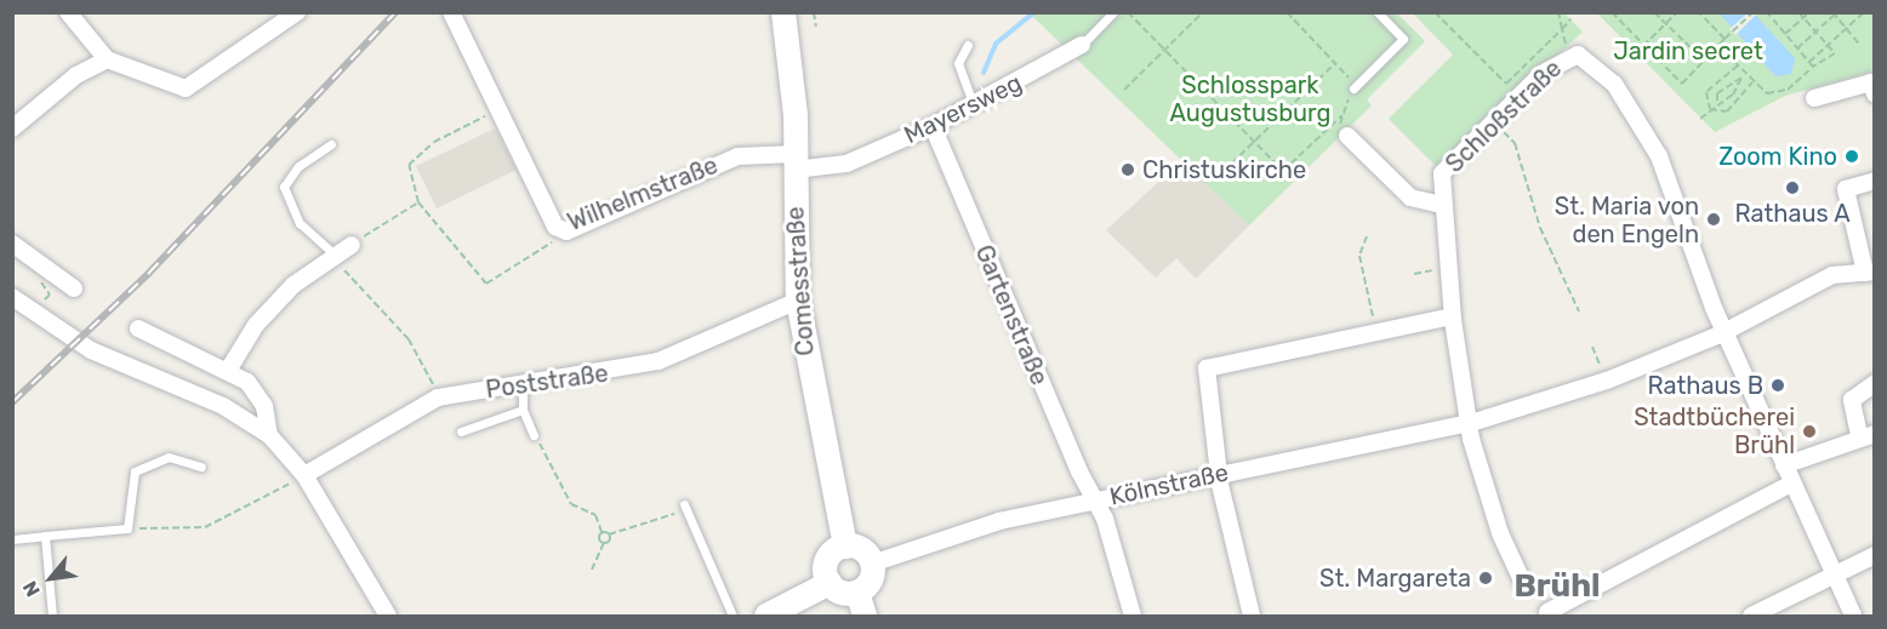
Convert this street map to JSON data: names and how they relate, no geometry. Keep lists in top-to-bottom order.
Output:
{
  "streets": {
    "main road": ["Comesstraße"],
    "street": [
      "Mayersweg",
      "Schloßstraße",
      "Wilhelmstraße",
      "Gartenstraße",
      "Poststraße",
      "Kölnstraße"
    ]
  },
  "crossings": [
    ["Mayersweg", "Wilhelmstraße"],
    ["Mayersweg", "Comesstraße"],
    ["Mayersweg", "Gartenstraße"],
    ["Schloßstraße", "Kölnstraße"],
    ["Wilhelmstraße", "Comesstraße"],
    ["Comesstraße", "Poststraße"],
    ["Comesstraße", "Kölnstraße"],
    ["Gartenstraße", "Kölnstraße"]
  ],
  "districts": ["Brühl"],
  "parks": ["Jardin secret", "Schlosspark Augustusburg"],
  "places": [
    "Zoom Kino",
    "Christuskirche",
    "Rathaus A",
    "St. Maria von den Engeln",
    "Rathaus B",
    "Stadtbücherei Brühl",
    "St. Margareta"
  ],
  "north": "bottom left"
}
